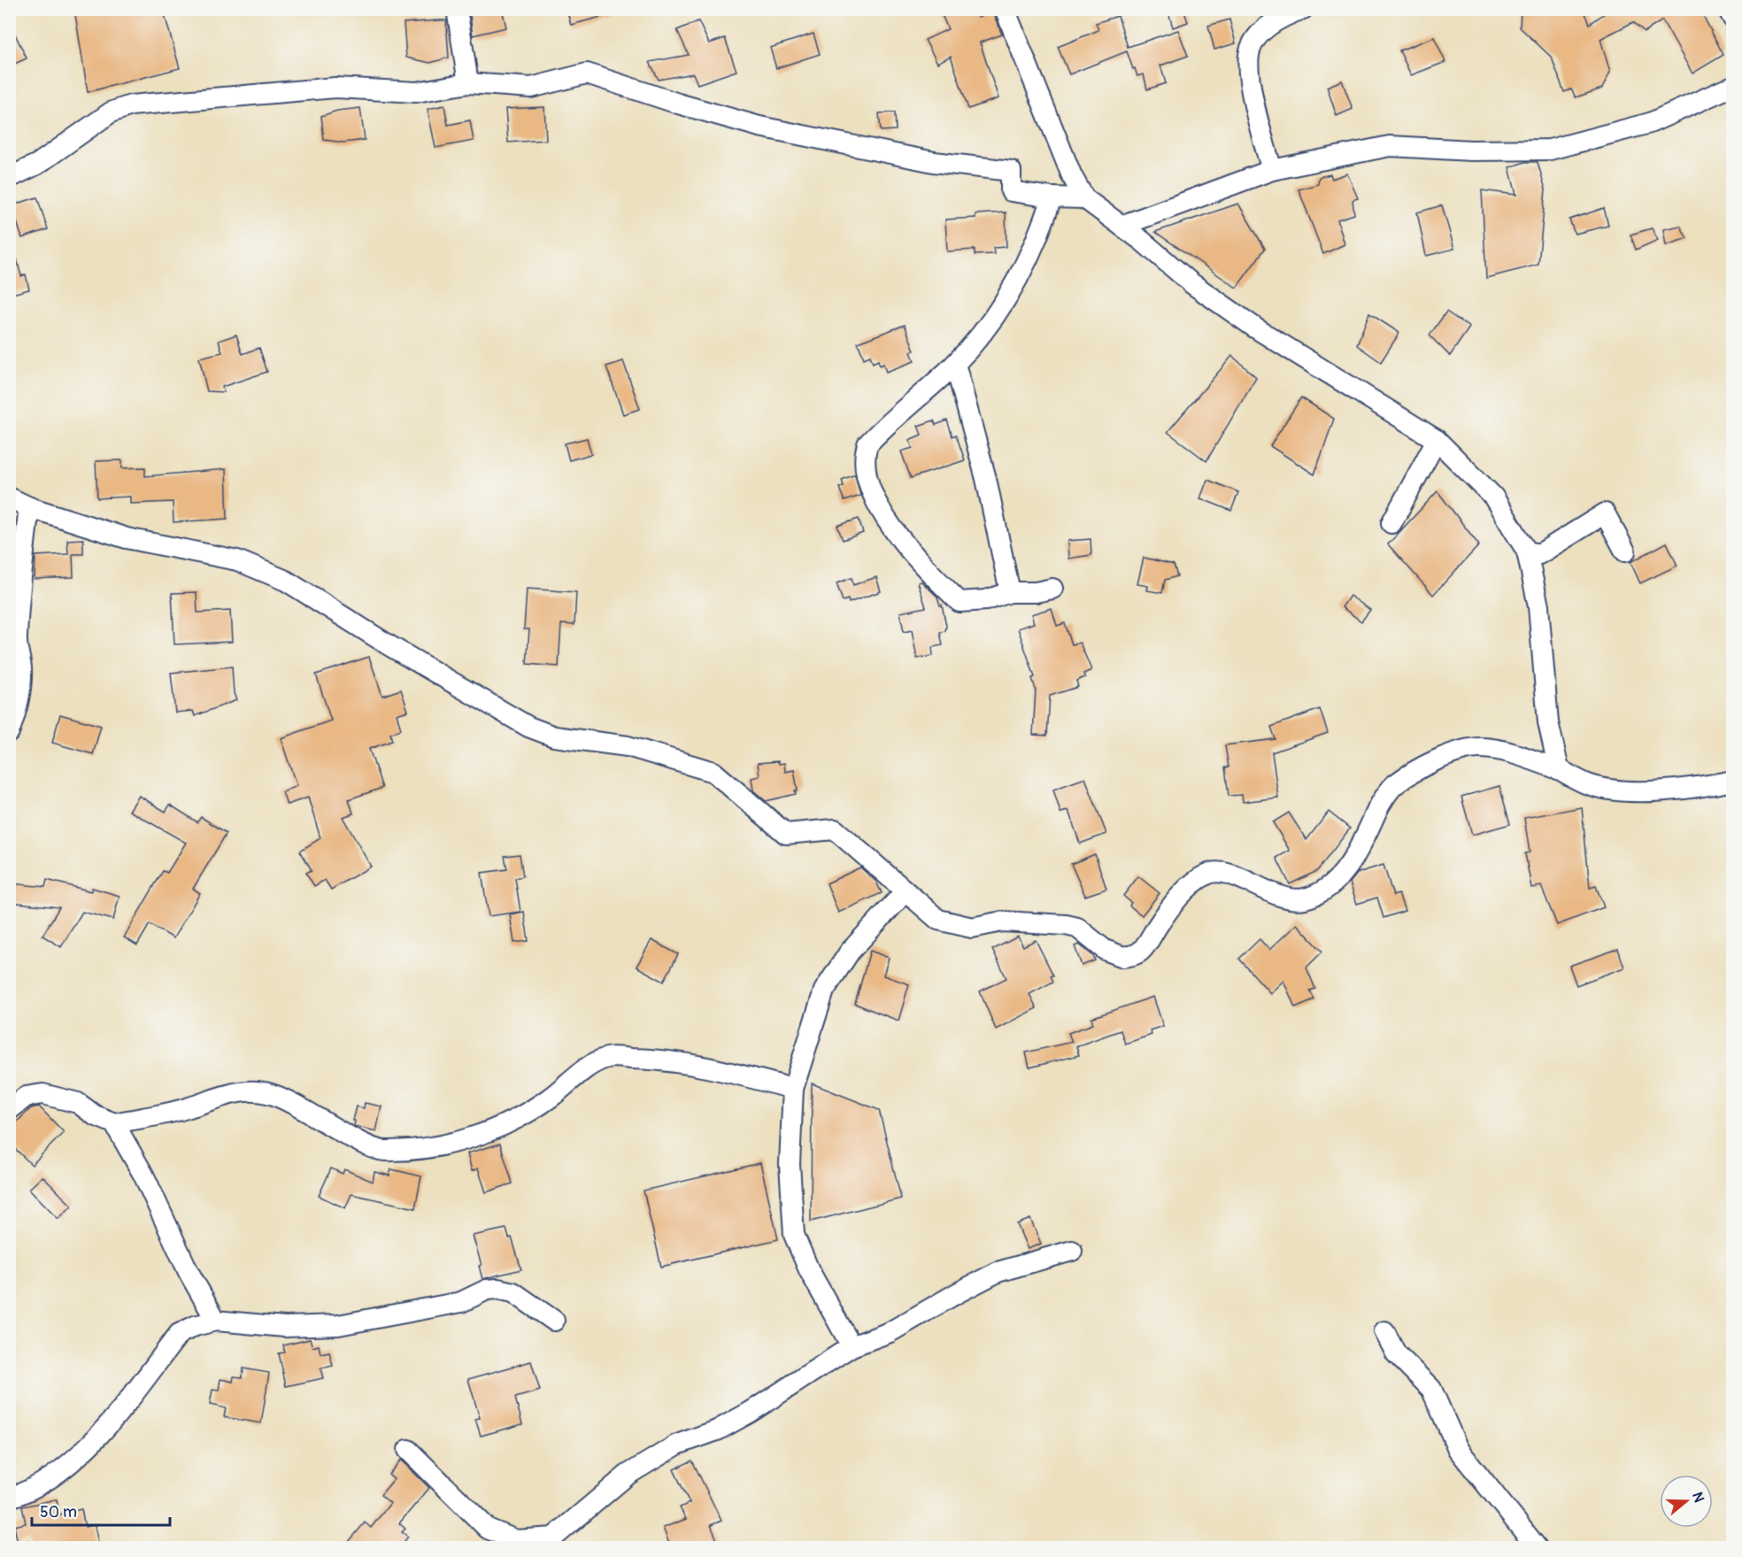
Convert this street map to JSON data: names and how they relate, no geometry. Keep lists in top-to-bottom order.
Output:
{
  "scale_bar": "50 m",
  "north": "right"
}
